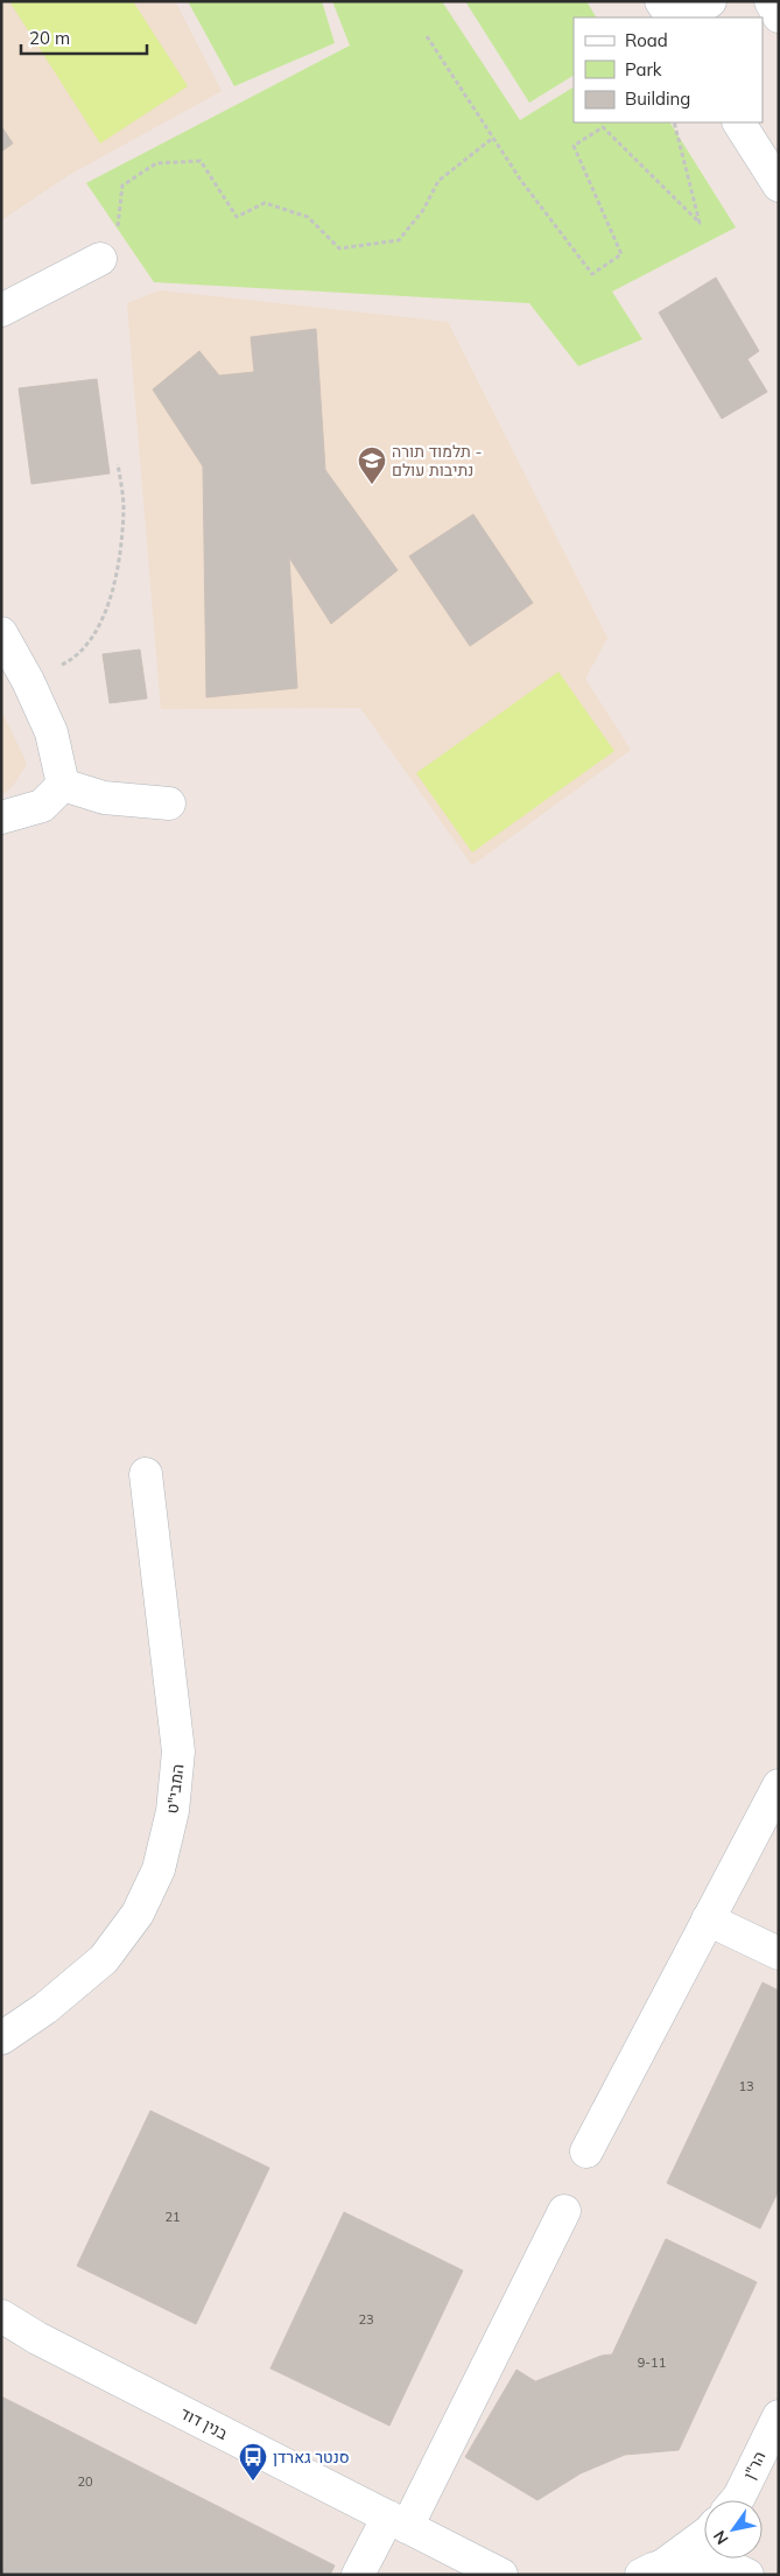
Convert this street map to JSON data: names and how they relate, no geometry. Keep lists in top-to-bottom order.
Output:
{
  "streets": {
    "street": ["המבי\"ט", "בנין דוד", "הר\"ן"]
  },
  "places": {
    "school or university": ["תלמוד תורה - נתיבות עולם"],
    "bus stop": ["סנטר גארדן"]
  },
  "house_numbers": [
    "13",
    "21",
    "23",
    "9-11",
    "20"
  ],
  "legend": ["Road", "Park", "Building"],
  "scale_bar": "20 m",
  "north": "bottom left"
}
